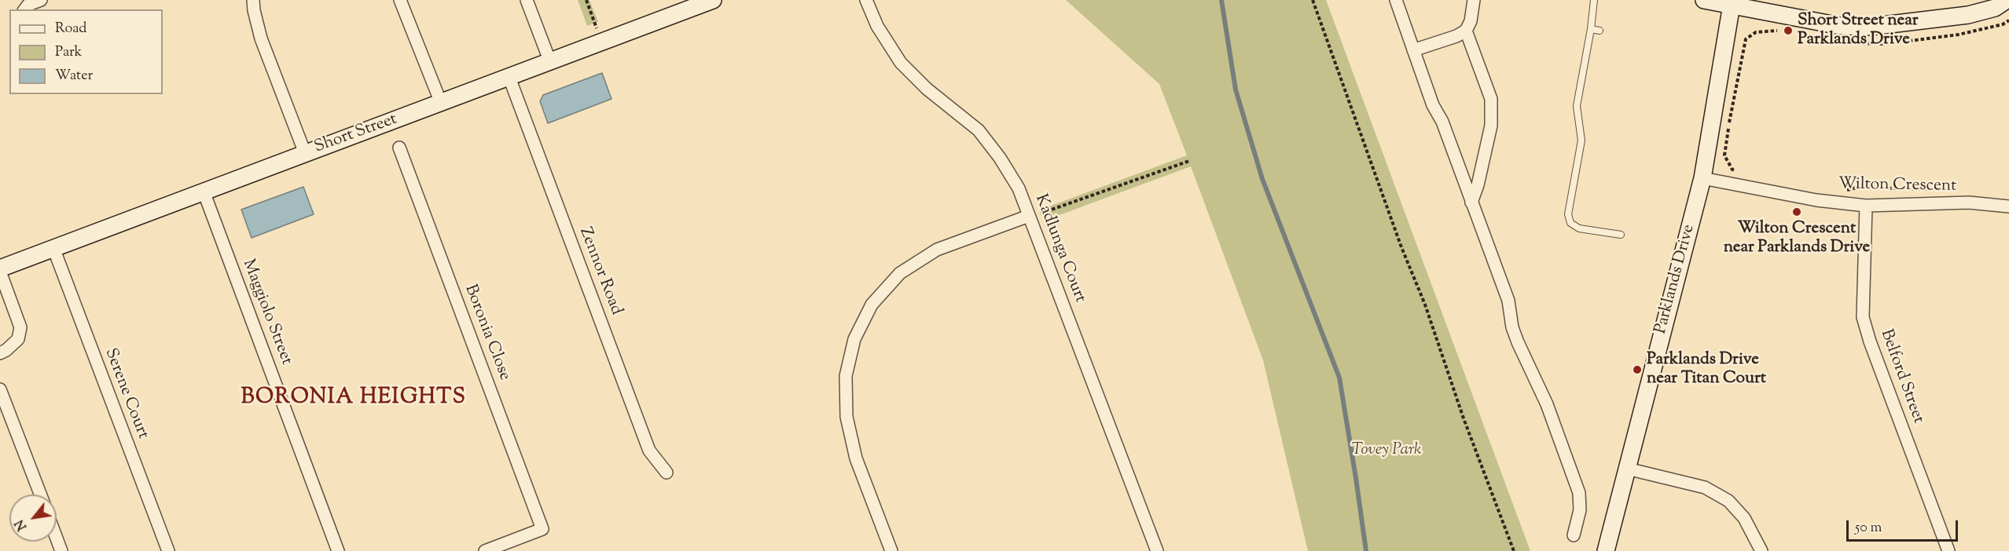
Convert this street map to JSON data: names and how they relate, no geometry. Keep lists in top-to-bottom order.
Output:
{
  "streets": {
    "street": [
      "Short Street",
      "Wilton Crescent",
      "Kadlunga Court",
      "Zennor Road",
      "Parklands Drive",
      "Maggiolo Street",
      "Boronia Close",
      "Belford Street",
      "Serene Court"
    ]
  },
  "crossings": [
    ["Short Street", "Zennor Road"],
    ["Short Street", "Maggiolo Street"],
    ["Short Street", "Serene Court"],
    ["Wilton Crescent", "Parklands Drive"],
    ["Wilton Crescent", "Belford Street"]
  ],
  "districts": ["BORONIA HEIGHTS"],
  "parks": ["Tovey Park"],
  "places": ["Short Street near Parklands Drive", "Wilton Crescent near Parklands Drive", "Parklands Drive near Titan Court"],
  "legend": ["Road", "Park", "Water"],
  "scale_bar": "50 m",
  "north": "bottom left"
}
